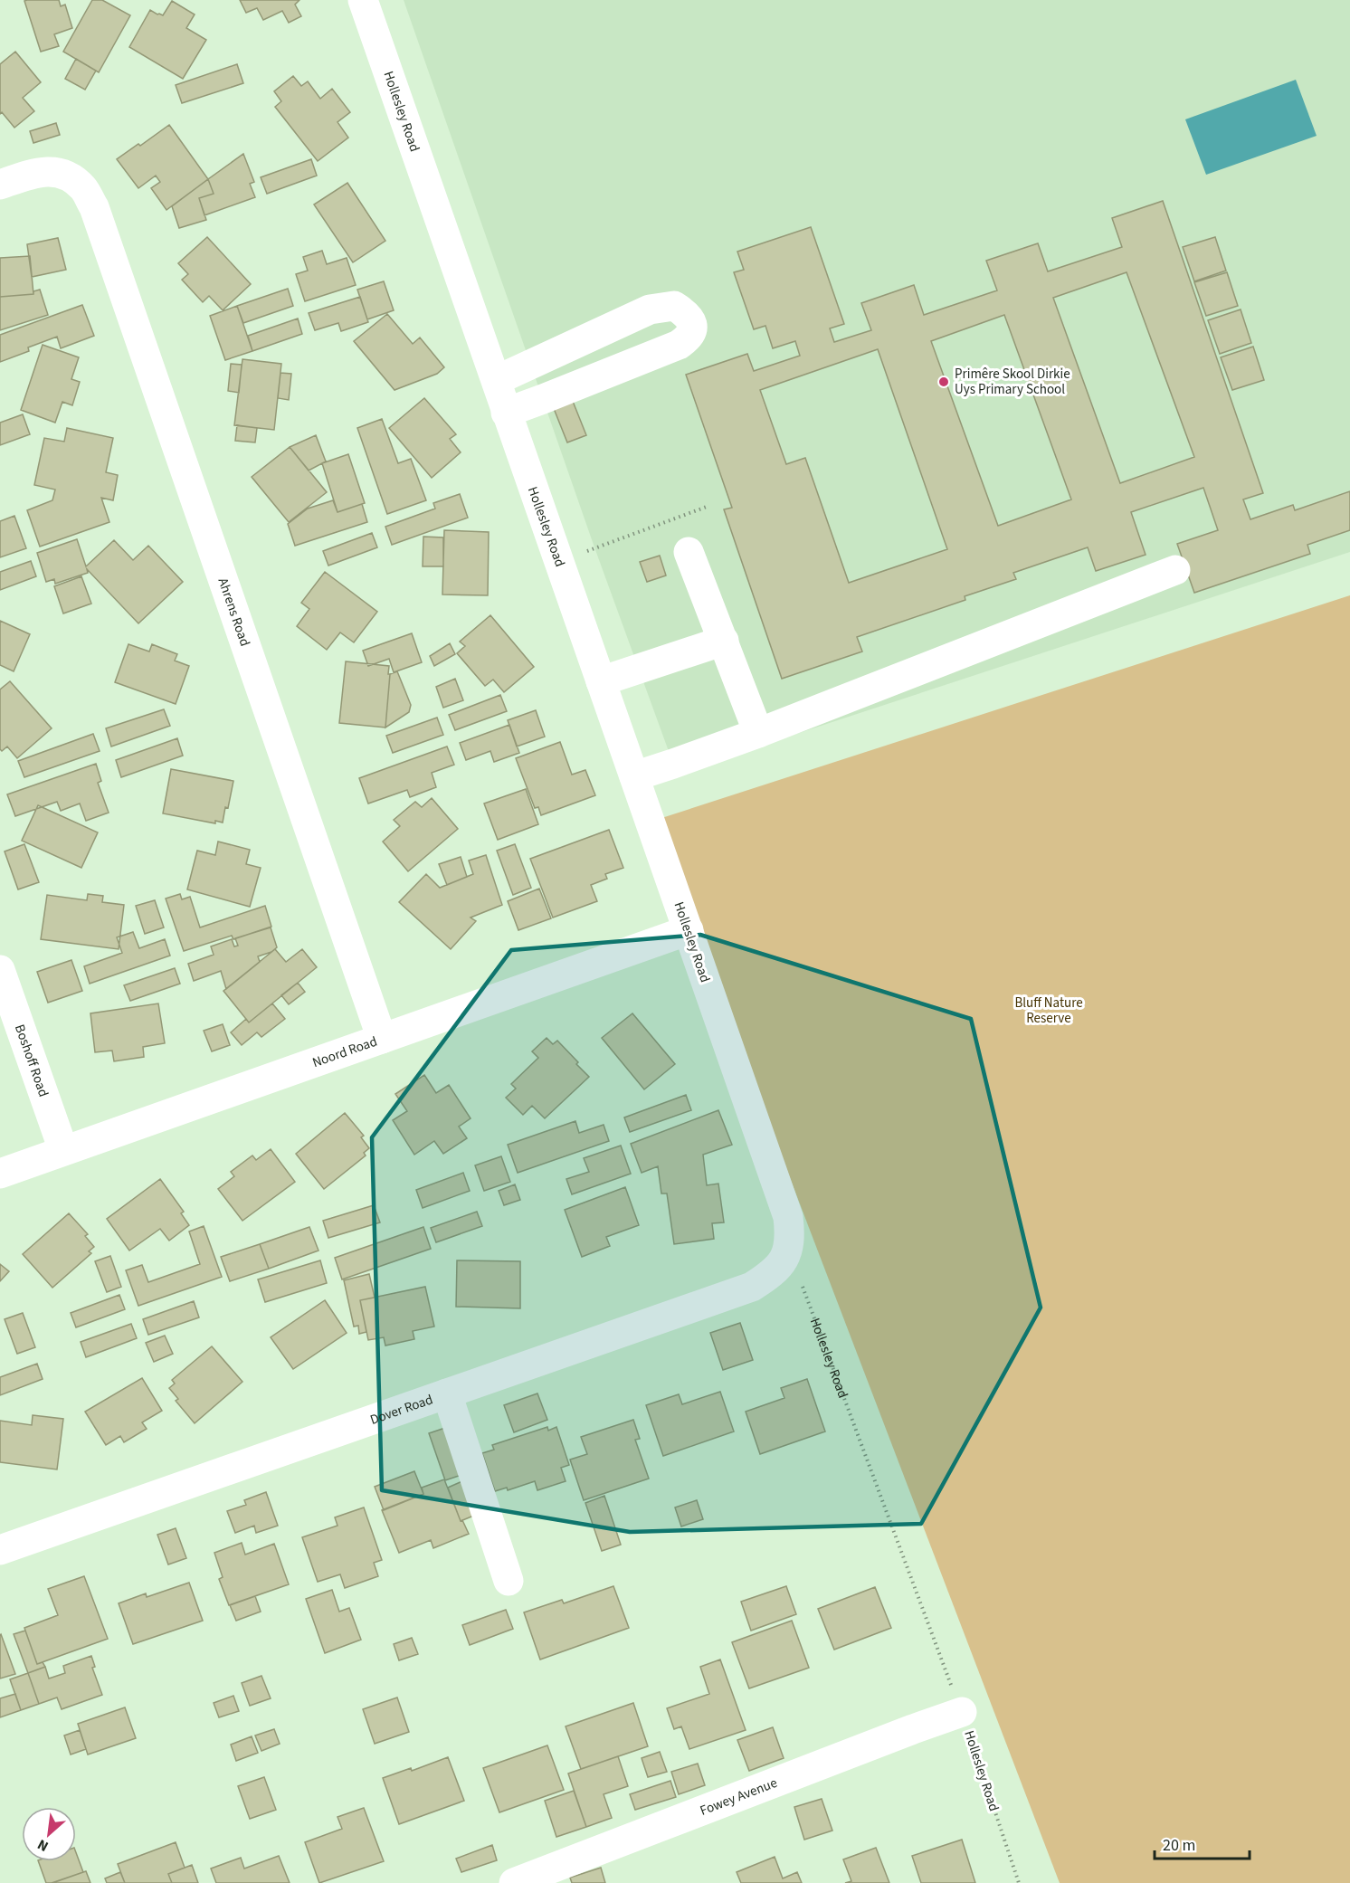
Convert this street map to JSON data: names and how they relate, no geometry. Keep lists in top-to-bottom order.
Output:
{
  "streets": {
    "street": [
      "Hollesley Road",
      "Ahrens Road",
      "Noord Road",
      "Boshoff Road",
      "Dover Road",
      "Fowey Avenue"
    ]
  },
  "crossings": [
    ["Hollesley Road", "Noord Road"],
    ["Hollesley Road", "Dover Road"],
    ["Hollesley Road", "Fowey Avenue"],
    ["Ahrens Road", "Noord Road"],
    ["Noord Road", "Boshoff Road"]
  ],
  "parks": ["Bluff Nature Reserve"],
  "places": ["Primêre Skool Dirkie Uys Primary School"],
  "scale_bar": "20 m",
  "north": "bottom left"
}
